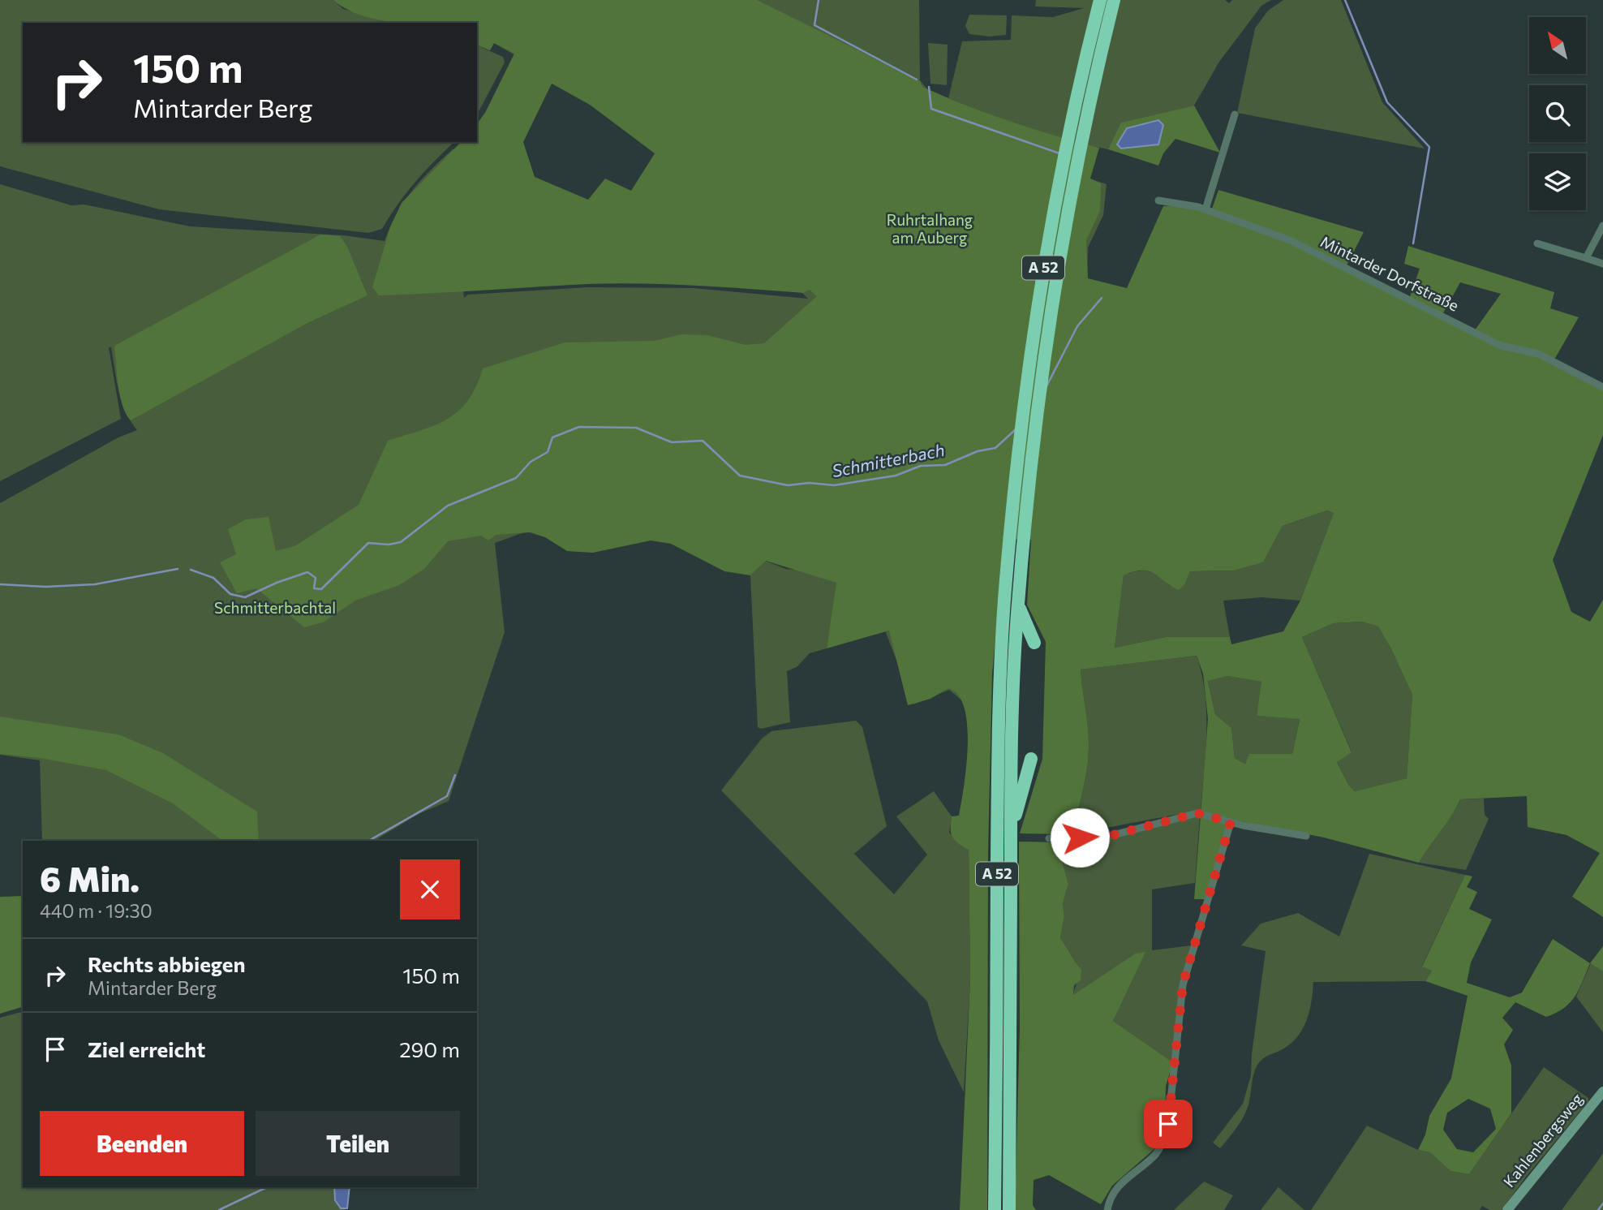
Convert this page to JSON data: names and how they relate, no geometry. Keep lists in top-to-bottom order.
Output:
{
  "streets": {
    "highway": ["A 52"],
    "street": ["Mintarder Dorfstraße", "Kahlenbergsweg"]
  },
  "water": ["Schmitterbach"],
  "parks": ["Ruhrtalhang am Auberg", "Schmitterbachtal"],
  "north": "top left",
  "page": {
    "turn": ["150 m", "Mintarder Berg"],
    "heading": ["6 Min.", "440 m · 19:30"],
    "list": [
      {
        "name": "Rechts abbiegen",
        "note": "Mintarder Berg",
        "value": "150 m"
      },
      {
        "name": "Ziel erreicht",
        "value": "290 m"
      }
    ],
    "buttons": ["Beenden", "Teilen"]
  }
}
